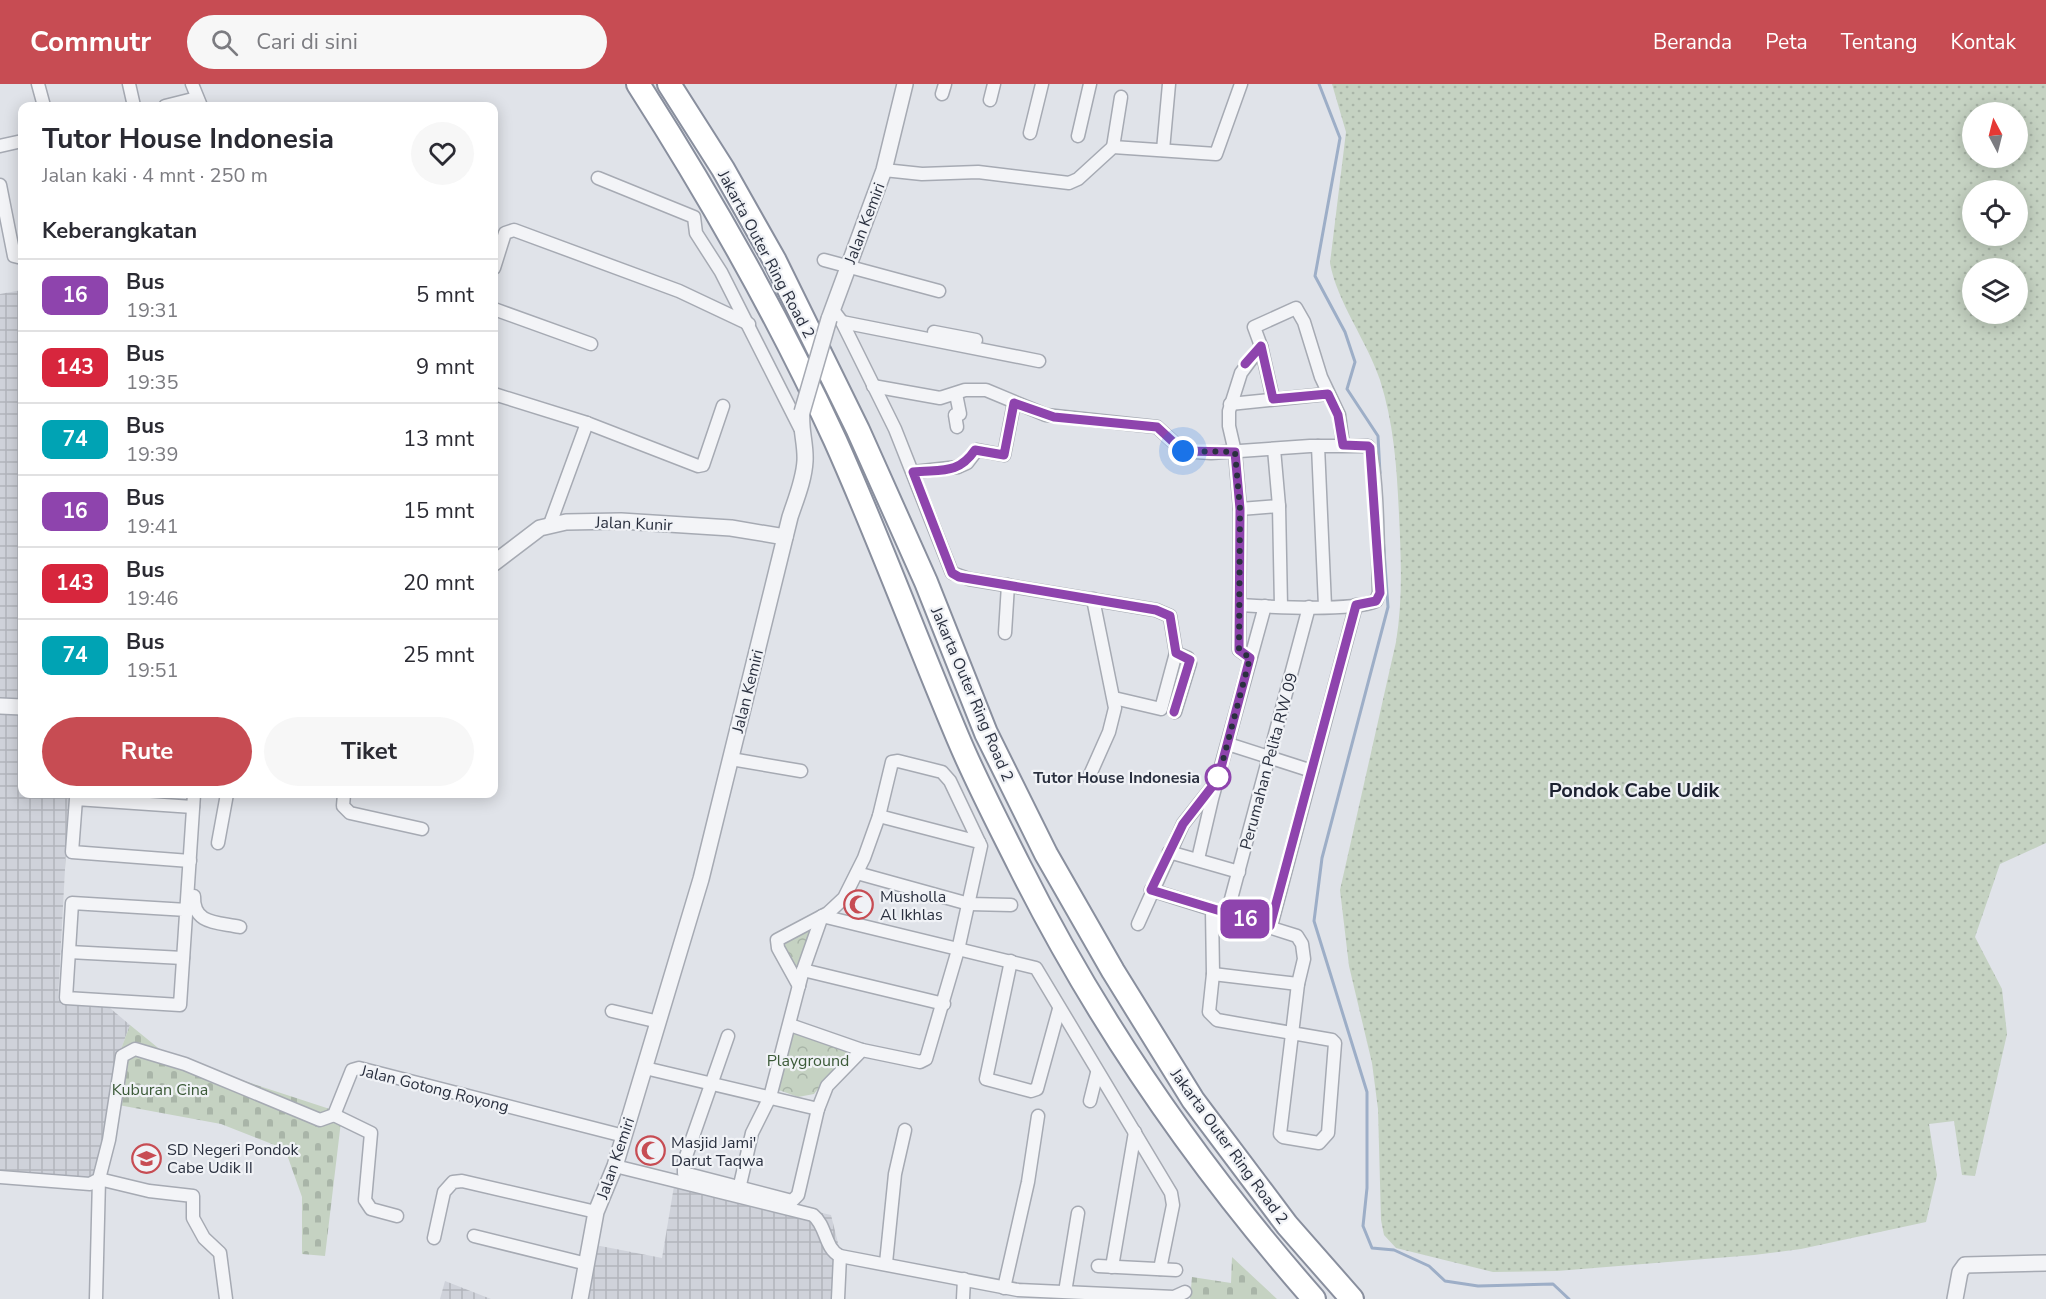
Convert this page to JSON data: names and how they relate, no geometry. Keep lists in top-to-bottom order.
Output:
{
  "streets": {
    "highway": ["Jakarta Outer Ring Road 2"],
    "street": [
      "Jalan Kemiri",
      "Jalan Kunir",
      "Perumahan Pelita RW 09",
      "Jalan Gotong Royong"
    ]
  },
  "crossings": [
    ["Jalan Kemiri", "Jalan Kunir"],
    ["Jalan Kemiri", "Jalan Gotong Royong"]
  ],
  "districts": ["Pondok Cabe Udik"],
  "parks": ["Playground", "Kuburan Cina"],
  "places": {
    "other": ["Tutor House Indonesia"],
    "mosque": ["Musholla Al Ikhlas", "Masjid Jami' Darut Taqwa"],
    "school or university": ["SD Negeri Pondok Cabe Udik II"]
  },
  "lines": ["bus line 16"],
  "north": "top",
  "page": {
    "header": "Commutr",
    "search": "Cari di sini",
    "nav": [
      "Beranda",
      "Peta",
      "Tentang",
      "Kontak"
    ],
    "on_map": "16",
    "heading": [
      ["Tutor House Indonesia", "Jalan kaki · 4 mnt · 250 m"],
      "Keberangkatan"
    ],
    "list": [
      {
        "mark": "16",
        "name": "Bus",
        "note": "19:31",
        "value": "5 mnt"
      },
      {
        "mark": "143",
        "name": "Bus",
        "note": "19:35",
        "value": "9 mnt"
      },
      {
        "mark": "74",
        "name": "Bus",
        "note": "19:39",
        "value": "13 mnt"
      },
      {
        "mark": "16",
        "name": "Bus",
        "note": "19:41",
        "value": "15 mnt"
      },
      {
        "mark": "143",
        "name": "Bus",
        "note": "19:46",
        "value": "20 mnt"
      },
      {
        "mark": "74",
        "name": "Bus",
        "note": "19:51",
        "value": "25 mnt"
      }
    ],
    "buttons": ["Rute", "Tiket"]
  }
}
